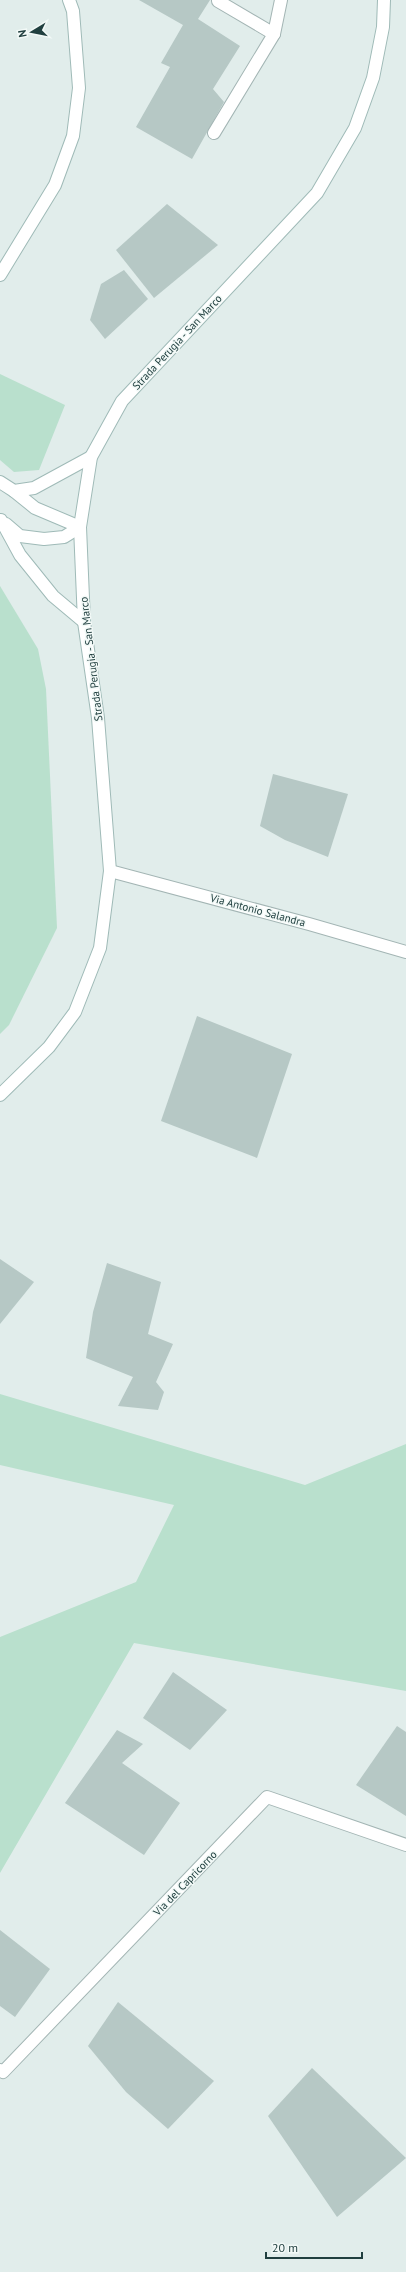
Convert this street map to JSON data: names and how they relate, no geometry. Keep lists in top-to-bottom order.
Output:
{
  "streets": {
    "street": ["Strada Perugia - San Marco", "Via Antonio Salandra", "Via del Capricorno"]
  },
  "crossings": [
    ["Strada Perugia - San Marco", "Via Antonio Salandra"]
  ],
  "scale_bar": "20 m",
  "north": "left"
}
